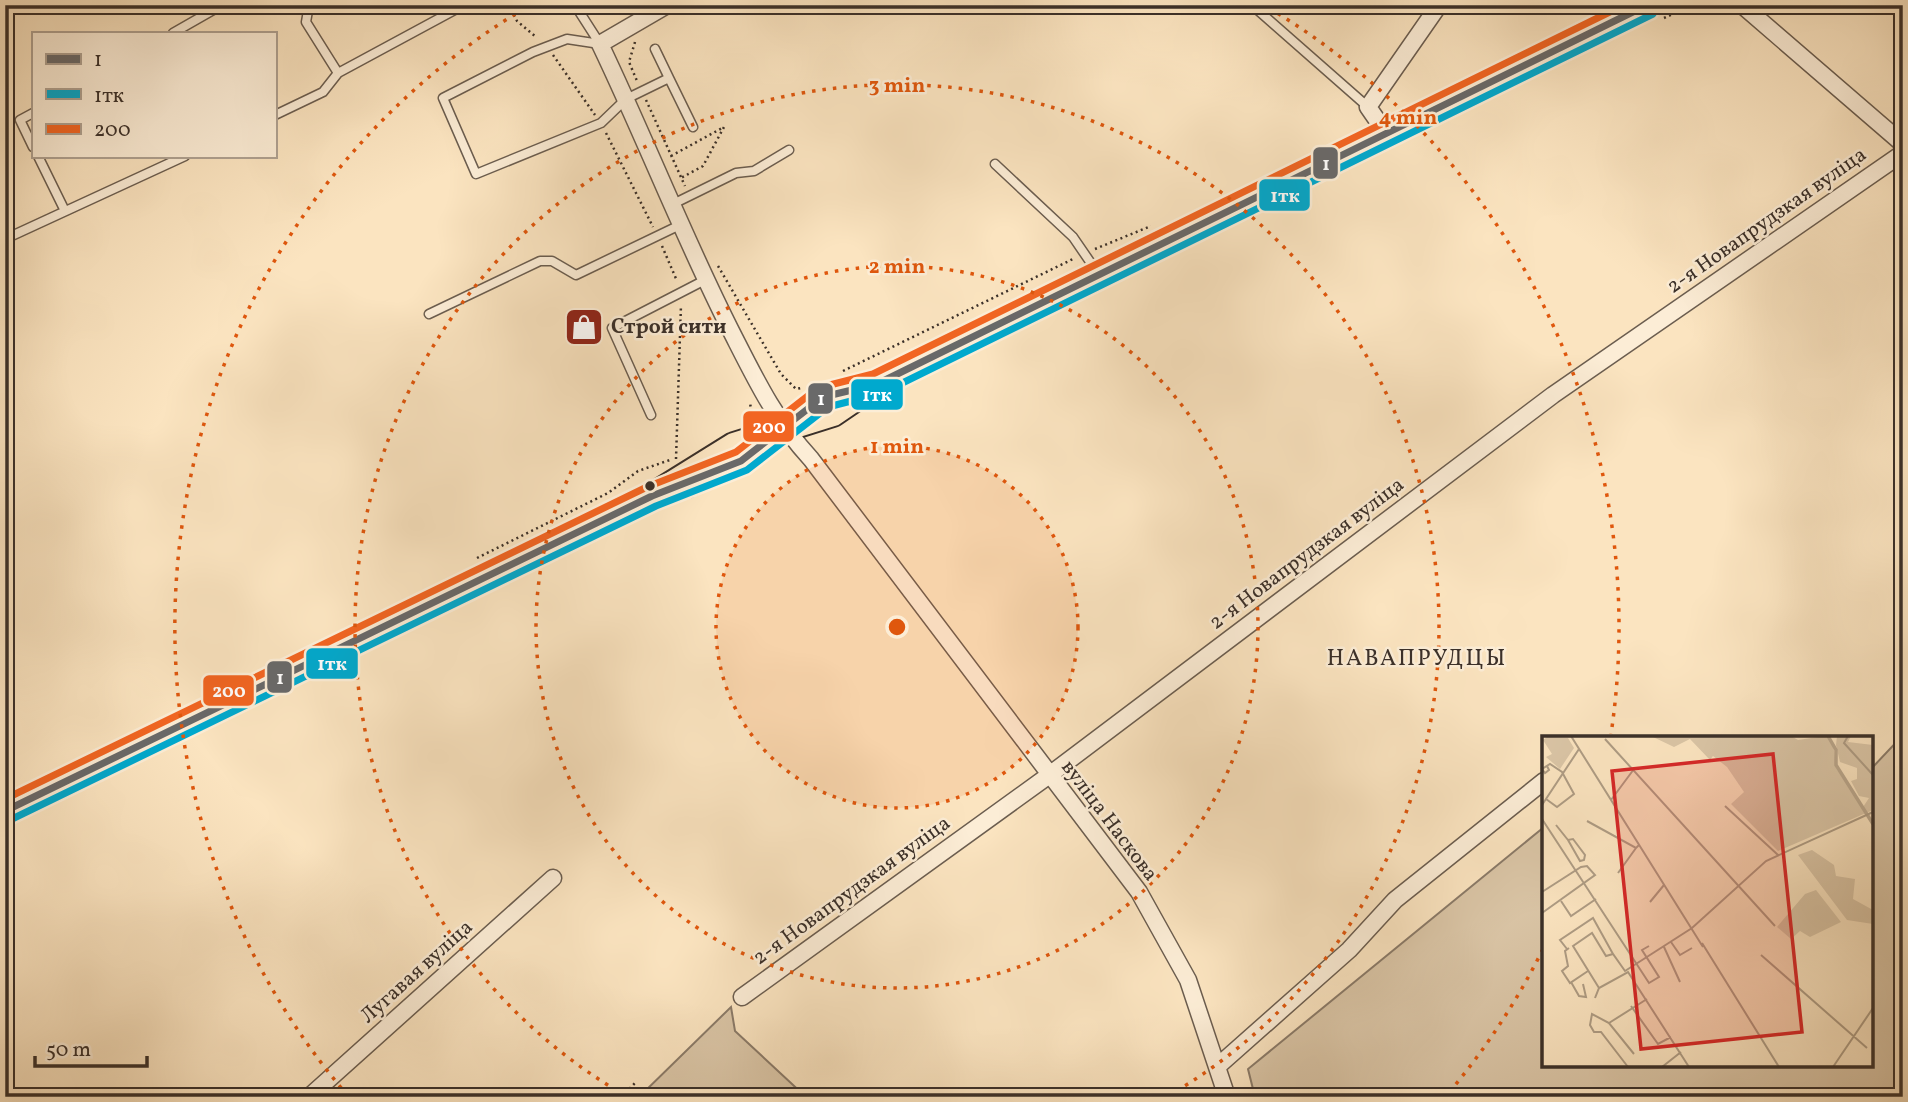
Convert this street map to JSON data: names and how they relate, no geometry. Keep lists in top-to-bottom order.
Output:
{
  "streets": {
    "street": ["2-я Новапрудзкая вуліца", "вуліца Наскова", "Лугавая вуліца"]
  },
  "crossings": [
    ["2-я Новапрудзкая вуліца", "вуліца Наскова"]
  ],
  "districts": ["НАВАПРУДЦЫ"],
  "places": {
    "shop": ["Строй сити"]
  },
  "lines": ["transit line 1", "transit line 200", "transit line 1тк"],
  "legend": ["1", "1тк", "200"],
  "scale_bar": "50 m",
  "rings": [
    "3 min",
    "4 min",
    "2 min",
    "1 min"
  ]
}
